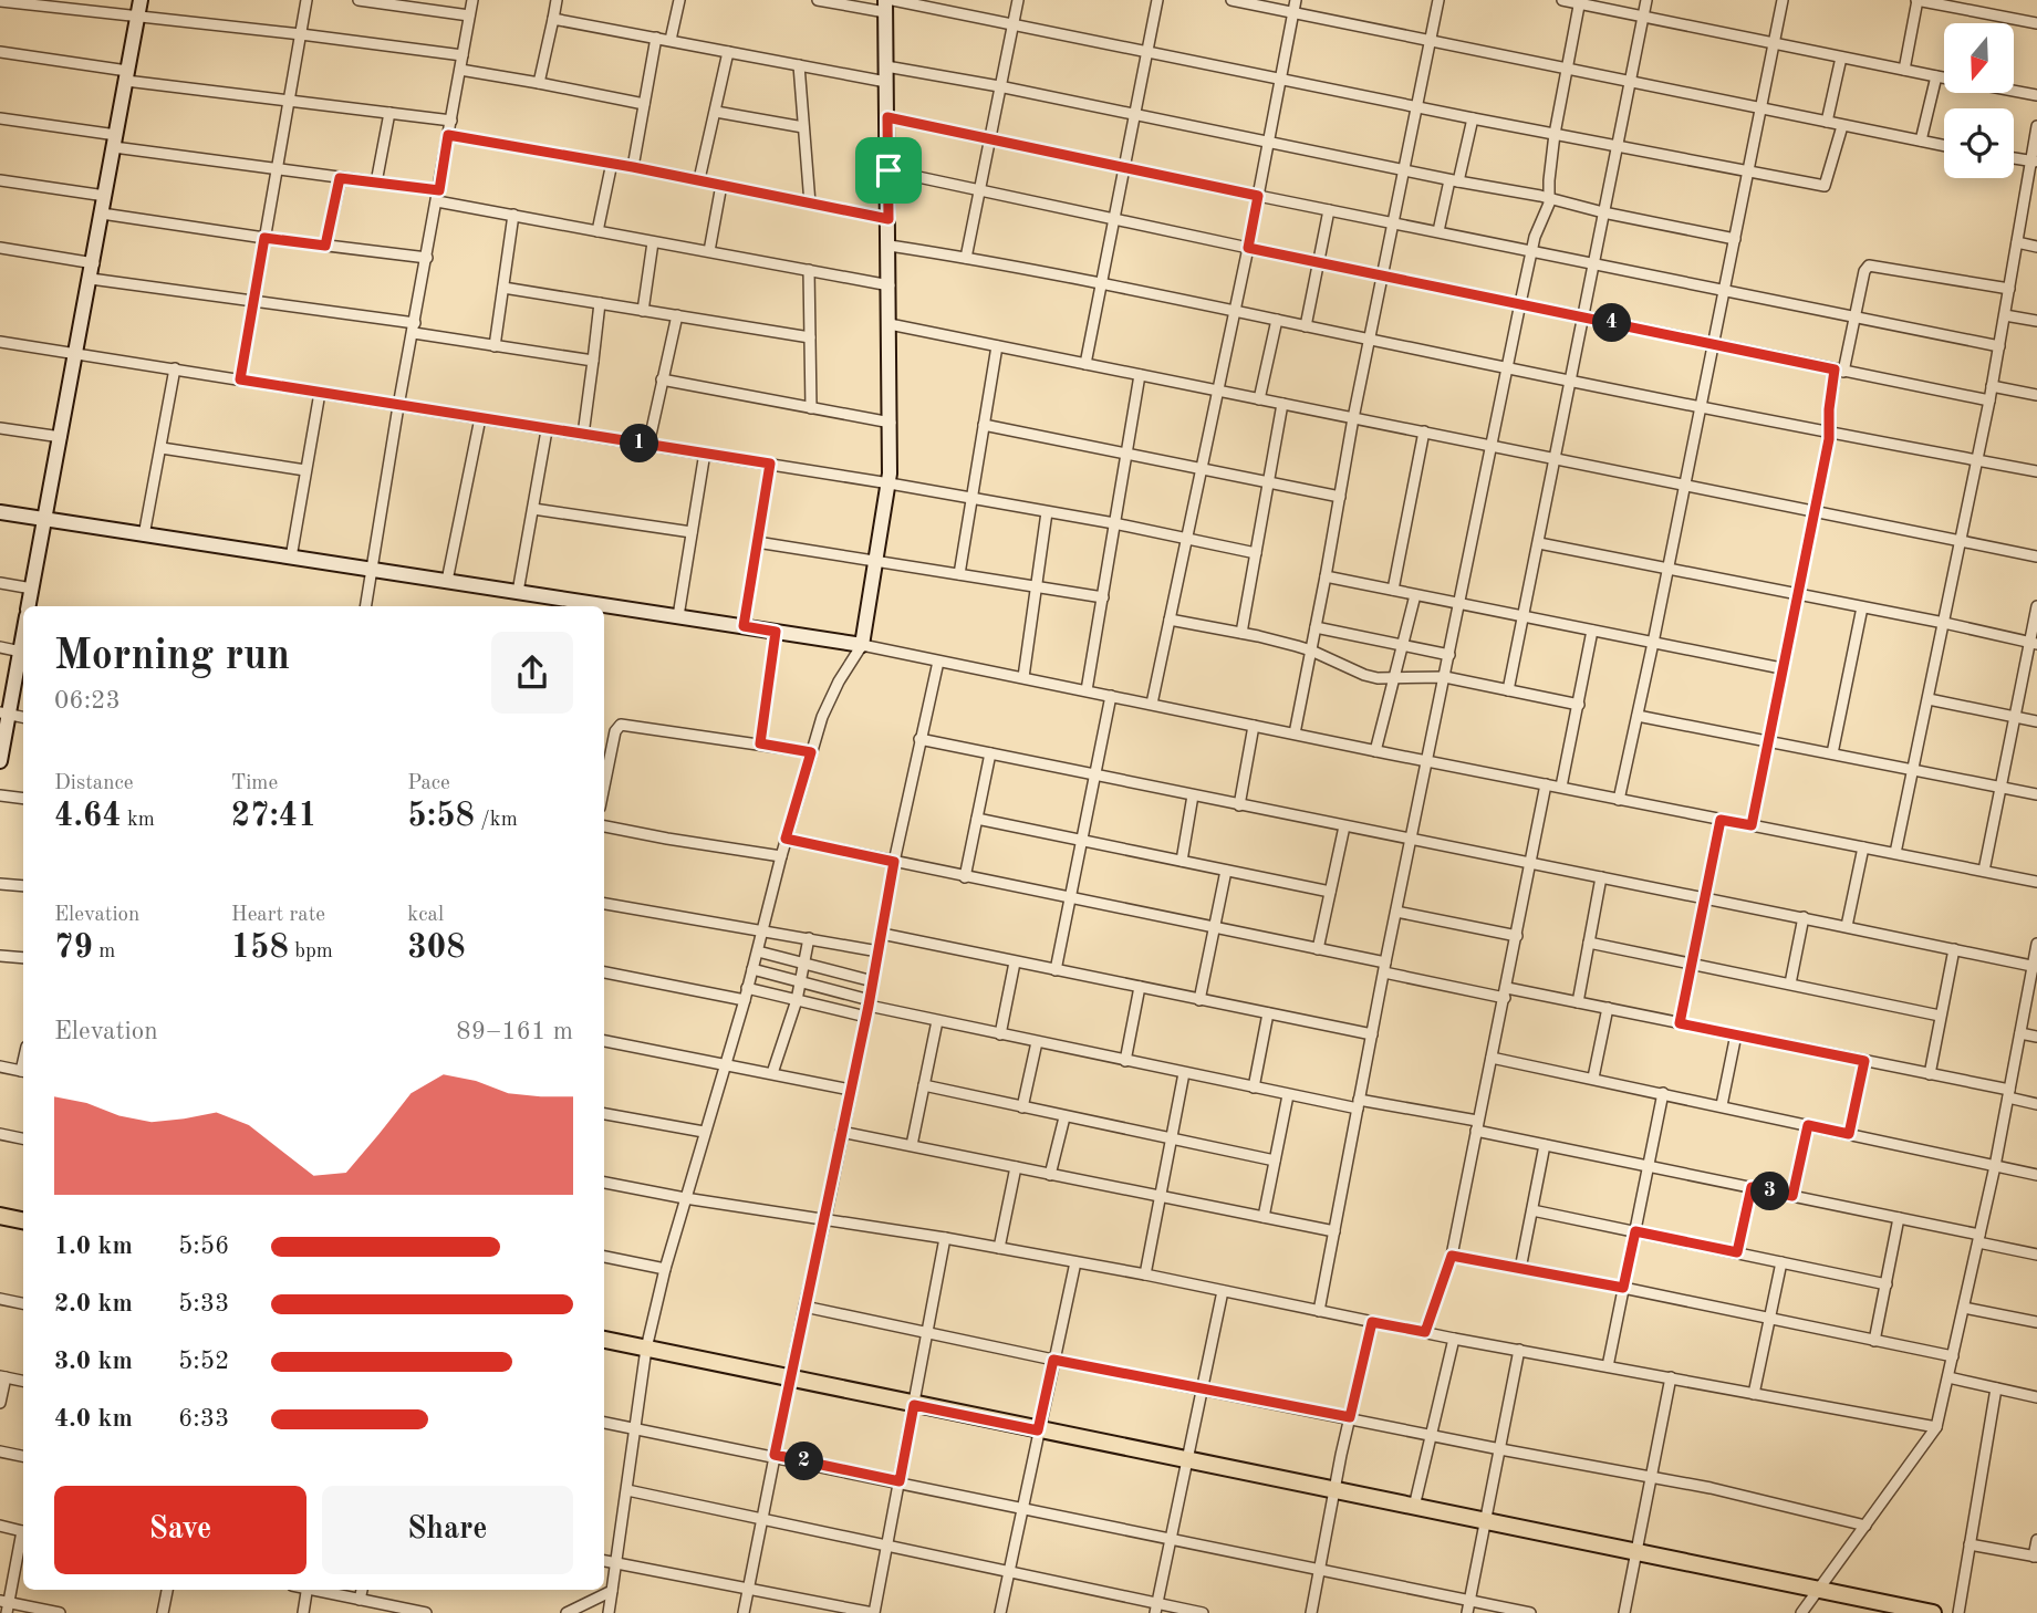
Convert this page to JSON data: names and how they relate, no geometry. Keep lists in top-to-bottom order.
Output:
{
  "north": "bottom",
  "page": {
    "pins": [
      "4",
      "1",
      "3",
      "2"
    ],
    "heading": ["Morning run", "06:23"],
    "stats": [
      ["Distance", "4.64 km"],
      ["Time", "27:41"],
      ["Pace", "5:58 /km"],
      ["Elevation", "79 m"],
      ["Heart rate", "158 bpm"],
      ["kcal", "308"]
    ],
    "chart": ["Elevation", "89–161 m"],
    "list": [
      {
        "name": "1.0 km",
        "note": "5:56"
      },
      {
        "name": "2.0 km",
        "note": "5:33"
      },
      {
        "name": "3.0 km",
        "note": "5:52"
      },
      {
        "name": "4.0 km",
        "note": "6:33"
      }
    ],
    "buttons": ["Save", "Share"]
  }
}
